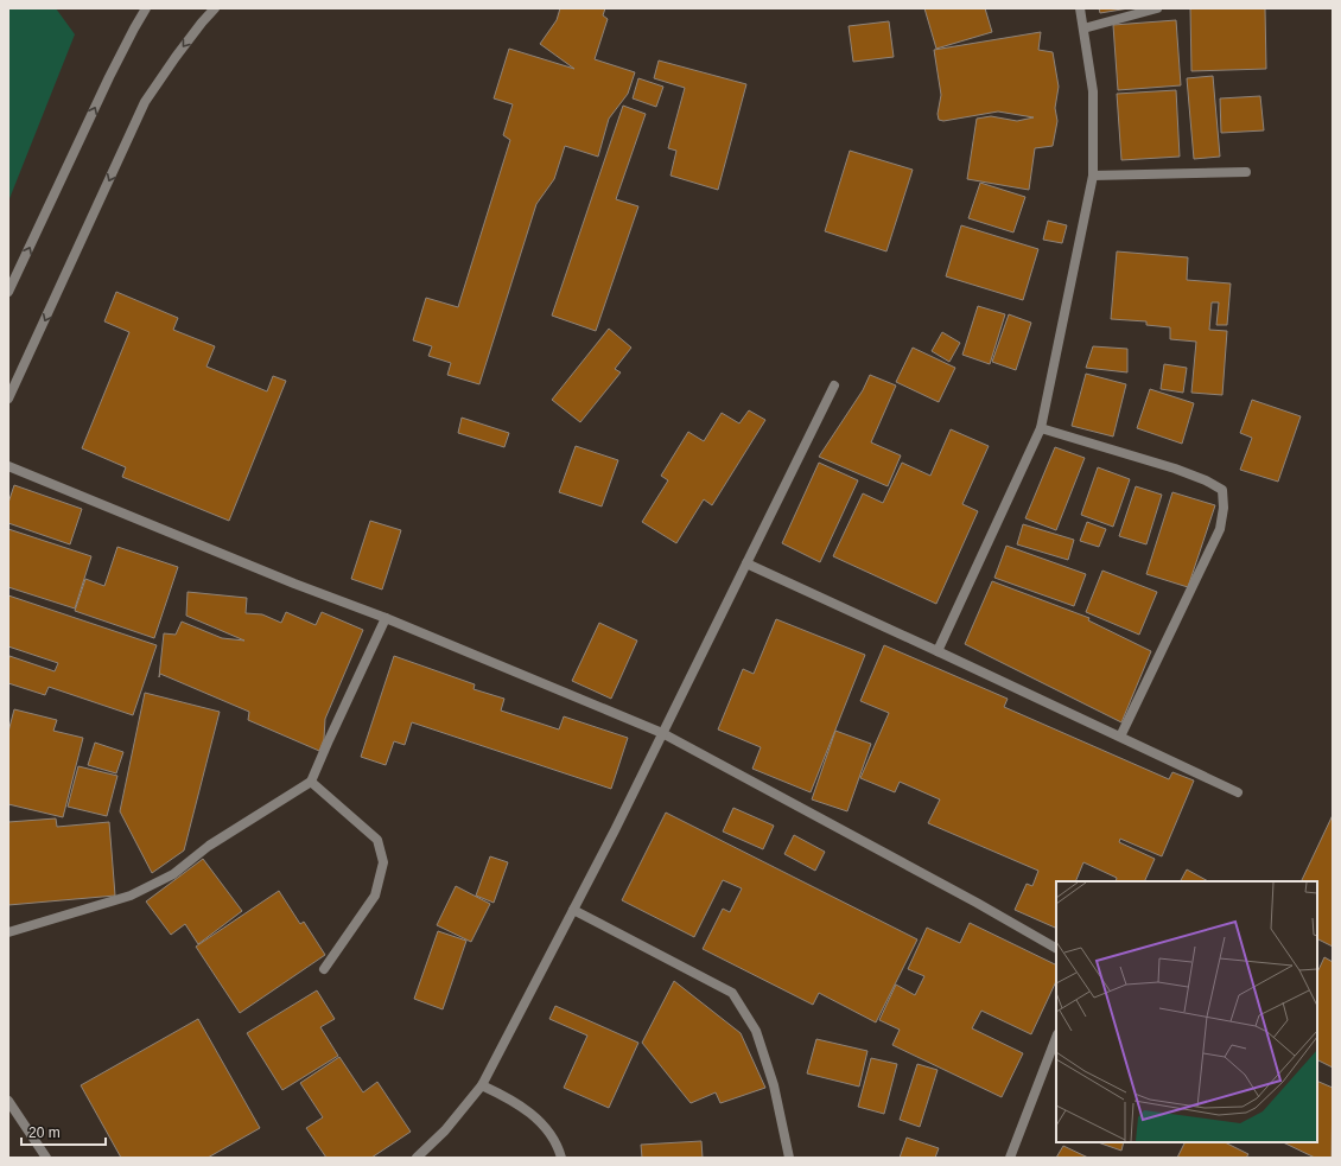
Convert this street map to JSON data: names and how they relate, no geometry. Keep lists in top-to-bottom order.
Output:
{
  "scale_bar": "20 m"
}
